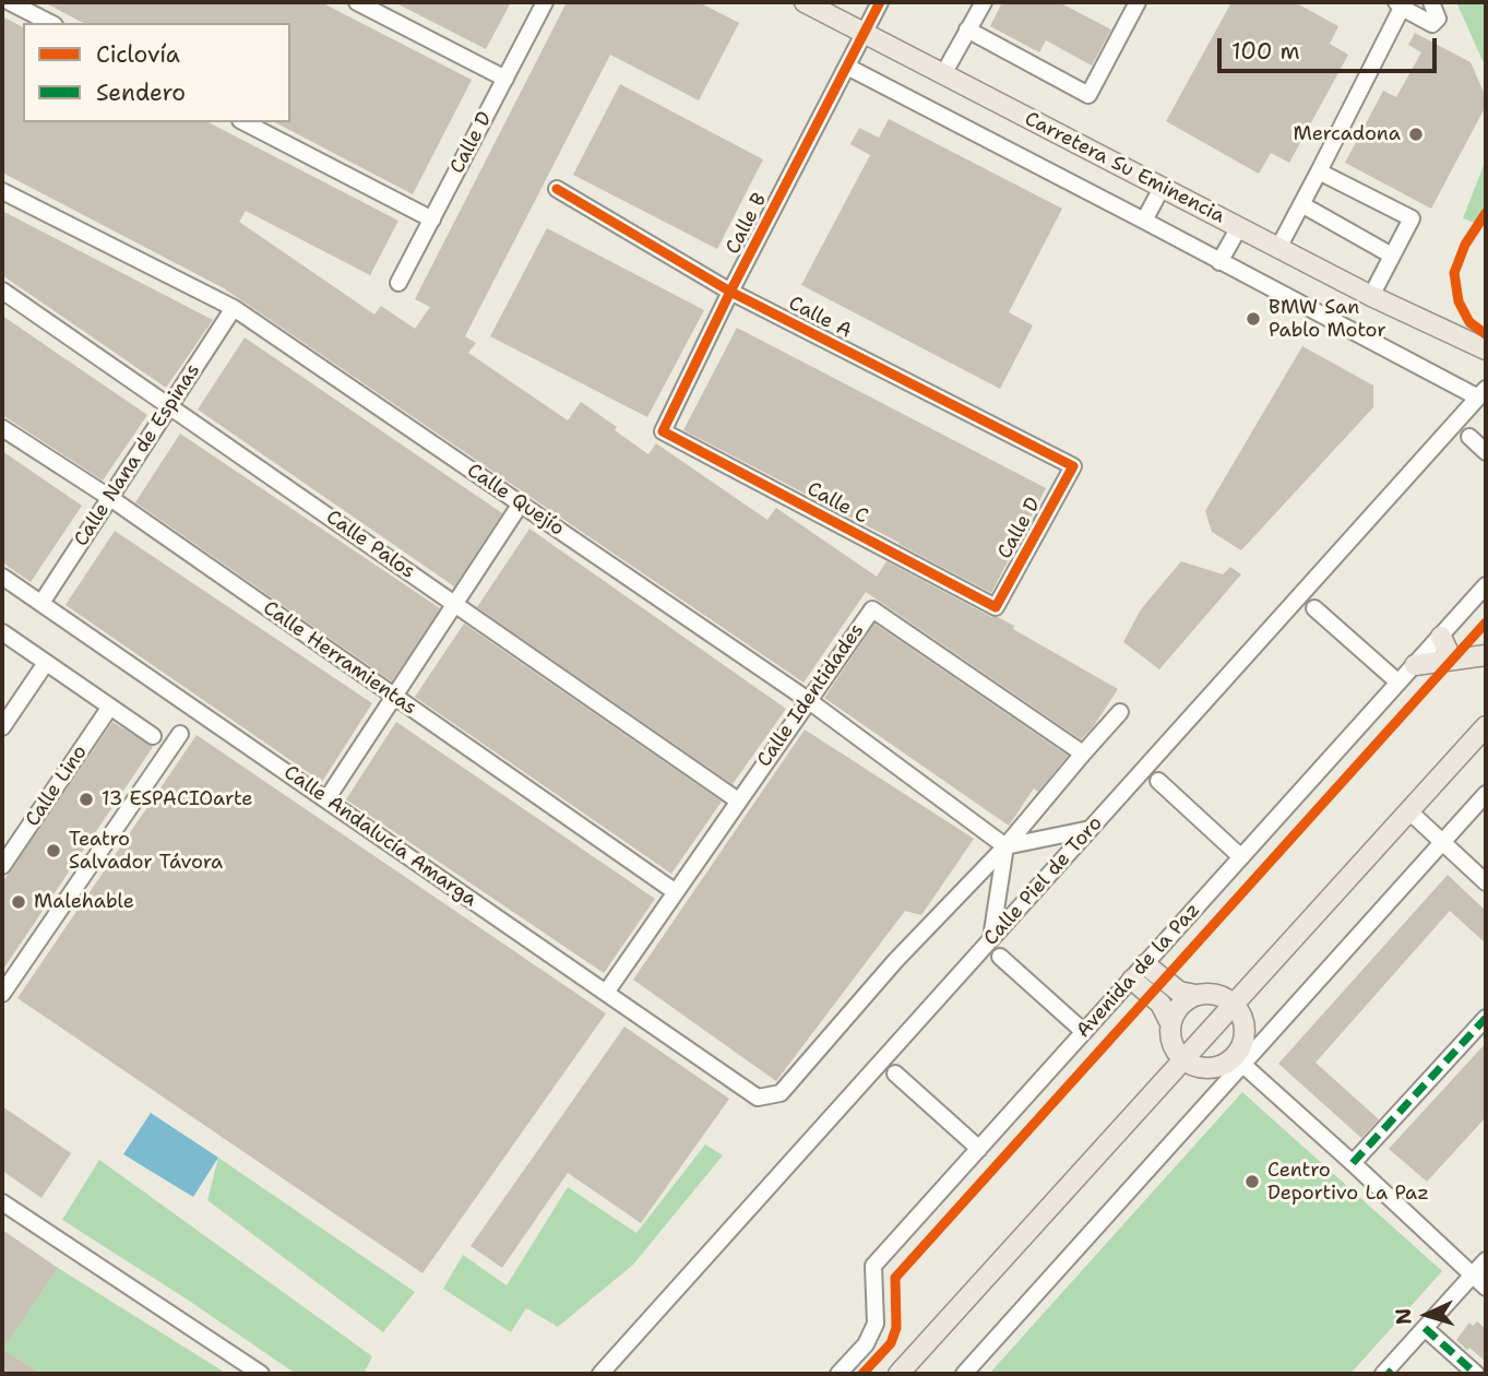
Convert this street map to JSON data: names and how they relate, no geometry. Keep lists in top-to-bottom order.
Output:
{
  "streets": {
    "main road": ["Carretera Su Eminencia"],
    "street": [
      "Calle D",
      "Calle B",
      "Calle A",
      "Calle Nana de Espinas",
      "Calle Quejío",
      "Calle C",
      "Calle Palos",
      "Calle Herramientas",
      "Calle Identidades",
      "Calle Lino",
      "Calle Andalucía Amarga",
      "Calle Piel de Toro",
      "Avenida de la Paz"
    ]
  },
  "crossings": [
    ["Calle D", "Calle A"],
    ["Calle D", "Calle C"],
    ["Carretera Su Eminencia", "Calle B"],
    ["Calle B", "Calle A"],
    ["Calle B", "Calle C"],
    ["Calle Nana de Espinas", "Calle Quejío"],
    ["Calle Nana de Espinas", "Calle Palos"],
    ["Calle Nana de Espinas", "Calle Herramientas"],
    ["Calle Nana de Espinas", "Calle Andalucía Amarga"],
    ["Calle Quejío", "Calle Identidades"],
    ["Calle Quejío", "Calle Andalucía Amarga"],
    ["Calle Palos", "Calle Identidades"],
    ["Calle Herramientas", "Calle Identidades"],
    ["Calle Identidades", "Calle Andalucía Amarga"]
  ],
  "places": [
    "Mercadona",
    "BMW San Pablo Motor",
    "13 ESPACIOarte",
    "Teatro Salvador Távora",
    "Malehable",
    "Centro Deportivo La Paz"
  ],
  "legend": ["Ciclovía", "Sendero"],
  "scale_bar": "100 m",
  "north": "left"
}
